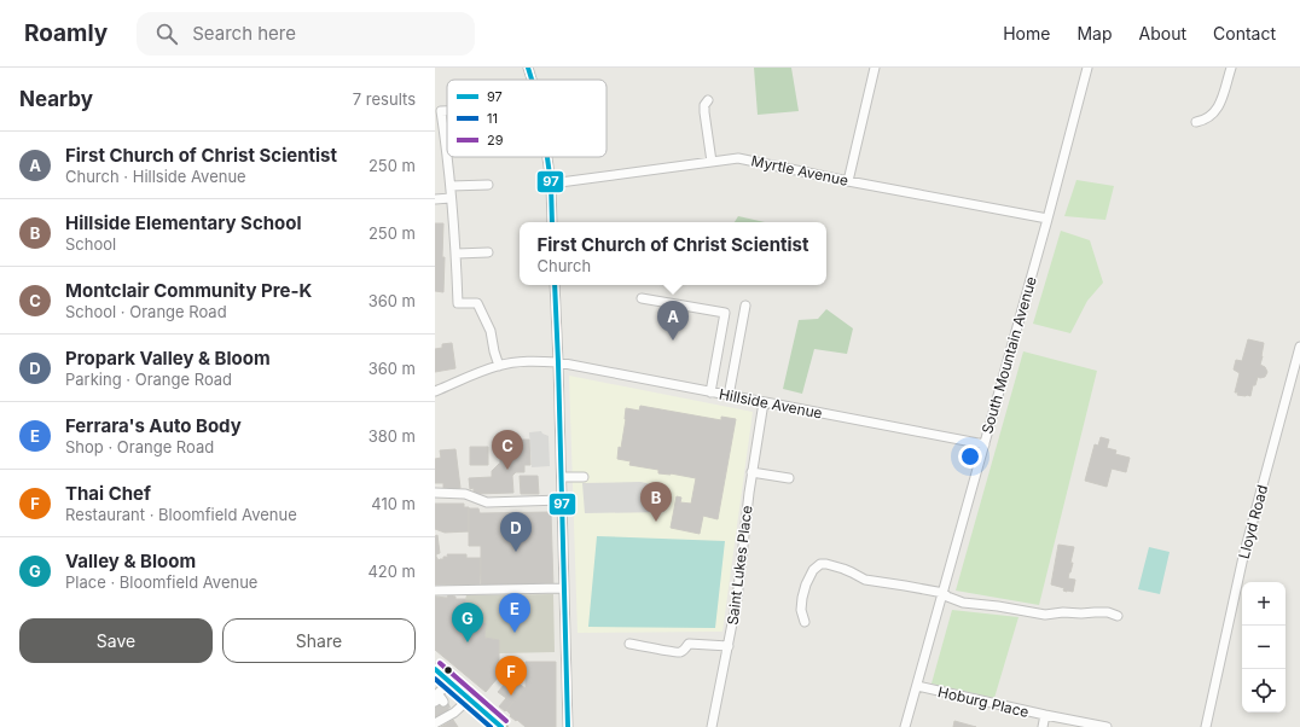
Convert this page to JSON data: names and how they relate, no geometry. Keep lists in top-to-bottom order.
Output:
{
  "streets": {
    "street": [
      "Myrtle Avenue",
      "South Mountain Avenue",
      "Hillside Avenue",
      "Lloyd Road",
      "Saint Lukes Place",
      "Hoburg Place"
    ]
  },
  "crossings": [
    ["Myrtle Avenue", "South Mountain Avenue"],
    ["South Mountain Avenue", "Hillside Avenue"],
    ["South Mountain Avenue", "Hoburg Place"],
    ["Hillside Avenue", "Saint Lukes Place"]
  ],
  "lines": ["transit line 97", "transit line 29", "transit line 11"],
  "legend": ["97", "11", "29"],
  "page": {
    "header": "Roamly",
    "search": "Search here",
    "nav": [
      "Home",
      "Map",
      "About",
      "Contact"
    ],
    "heading": ["Nearby", "7 results"],
    "list": [
      {
        "mark": "A",
        "name": "First Church of Christ Scientist",
        "note": "Church · Hillside Avenue",
        "value": "250 m"
      },
      {
        "mark": "B",
        "name": "Hillside Elementary School",
        "note": "School",
        "value": "250 m"
      },
      {
        "mark": "C",
        "name": "Montclair Community Pre-K",
        "note": "School · Orange Road",
        "value": "360 m"
      },
      {
        "mark": "D",
        "name": "Propark Valley & Bloom",
        "note": "Parking · Orange Road",
        "value": "360 m"
      },
      {
        "mark": "E",
        "name": "Ferrara's Auto Body",
        "note": "Shop · Orange Road",
        "value": "380 m"
      },
      {
        "mark": "F",
        "name": "Thai Chef",
        "note": "Restaurant · Bloomfield Avenue",
        "value": "410 m"
      },
      {
        "mark": "G",
        "name": "Valley & Bloom",
        "note": "Place · Bloomfield Avenue",
        "value": "420 m"
      }
    ],
    "popup": ["First Church of Christ Scientist", "Church"],
    "pins": [
      "A",
      "C",
      "B",
      "D",
      "E",
      "G",
      "F"
    ],
    "map_buttons": ["+", "−"],
    "buttons": ["Save", "Share"]
  }
}
